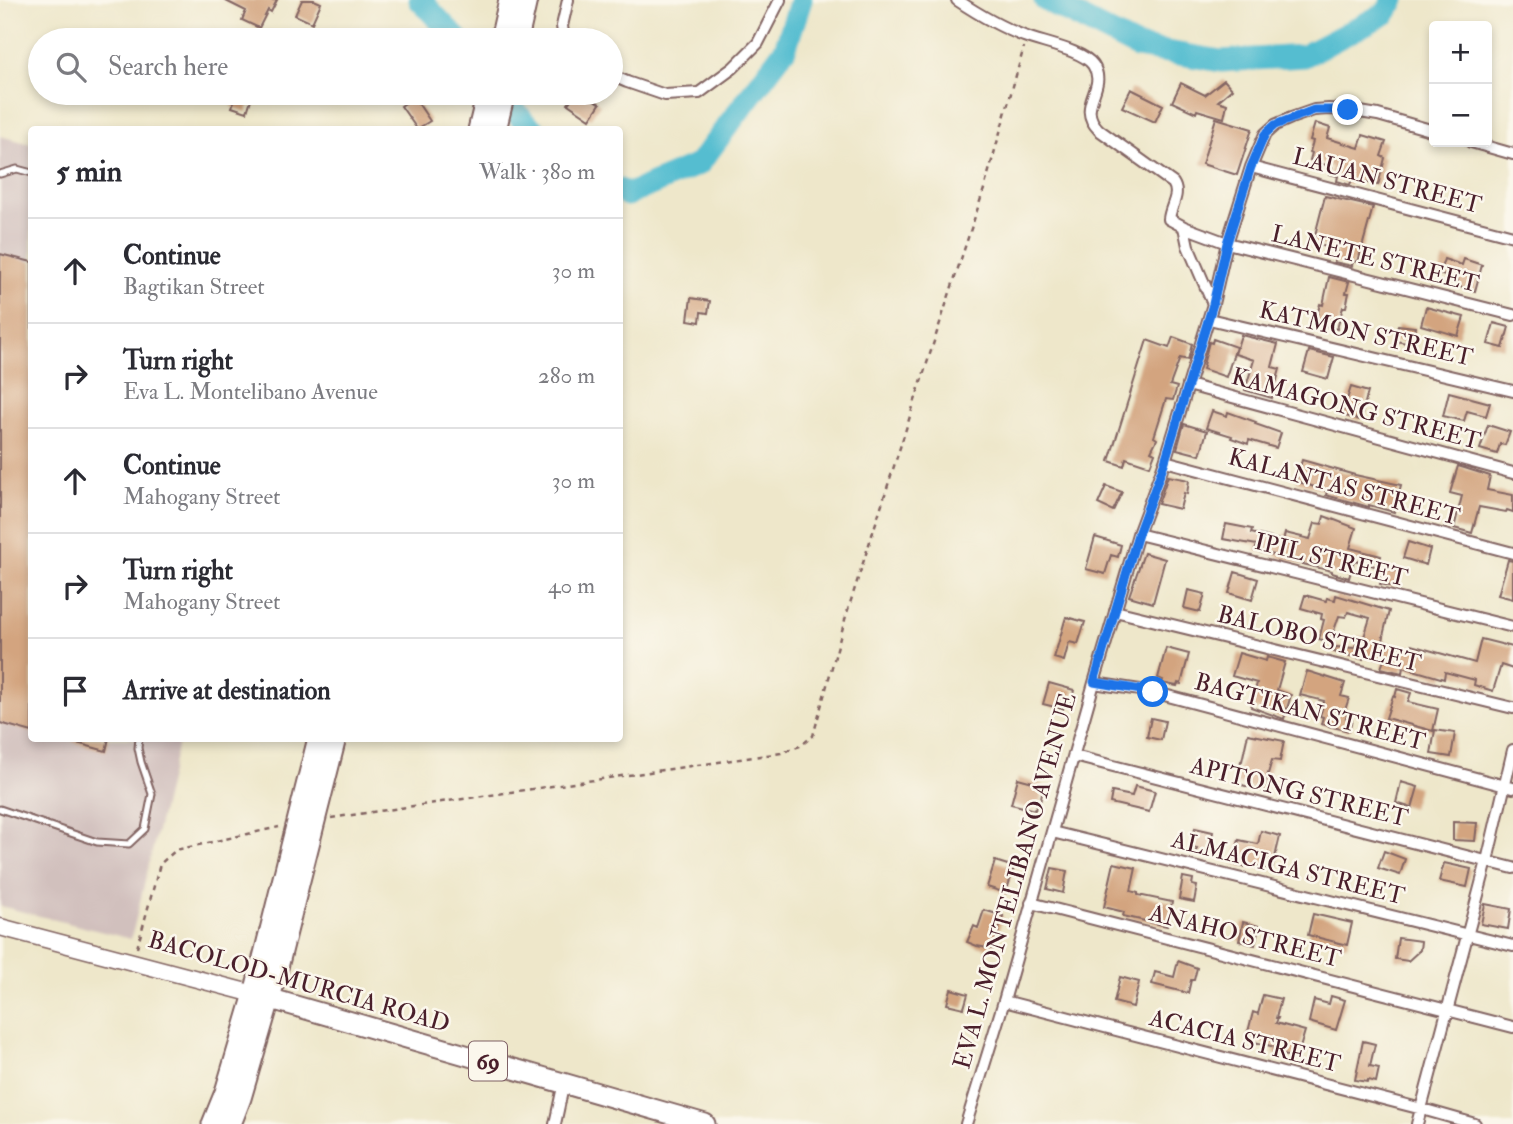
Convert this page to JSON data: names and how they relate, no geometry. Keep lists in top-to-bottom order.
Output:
{
  "streets": {
    "highway": ["BACOLOD-MURCIA ROAD", "69"],
    "street": [
      "LAUAN STREET",
      "LANETE STREET",
      "KATMON STREET",
      "KAMAGONG STREET",
      "KALANTAS STREET",
      "IPIL STREET",
      "BALOBO STREET",
      "BAGTIKAN STREET",
      "APITONG STREET",
      "ALMACIGA STREET",
      "EVA L. MONTELIBANO AVENUE",
      "ANAHO STREET",
      "ACACIA STREET"
    ]
  },
  "crossings": [
    ["LAUAN STREET", "EVA L. MONTELIBANO AVENUE"],
    ["LANETE STREET", "EVA L. MONTELIBANO AVENUE"],
    ["KATMON STREET", "EVA L. MONTELIBANO AVENUE"],
    ["KAMAGONG STREET", "EVA L. MONTELIBANO AVENUE"],
    ["KALANTAS STREET", "EVA L. MONTELIBANO AVENUE"],
    ["IPIL STREET", "EVA L. MONTELIBANO AVENUE"],
    ["BALOBO STREET", "EVA L. MONTELIBANO AVENUE"],
    ["BAGTIKAN STREET", "EVA L. MONTELIBANO AVENUE"],
    ["APITONG STREET", "EVA L. MONTELIBANO AVENUE"],
    ["ALMACIGA STREET", "EVA L. MONTELIBANO AVENUE"],
    ["EVA L. MONTELIBANO AVENUE", "ANAHO STREET"],
    ["EVA L. MONTELIBANO AVENUE", "ACACIA STREET"]
  ],
  "page": {
    "map_buttons": ["+", "−"],
    "search": "Search here",
    "heading": ["5 min", "Walk · 380 m"],
    "list": [
      ["Continue", "Bagtikan Street", "30 m"],
      ["Turn right", "Eva L. Montelibano Avenue", "280 m"],
      ["Continue", "Mahogany Street", "30 m"],
      ["Turn right", "Mahogany Street", "40 m"],
      "Arrive at destination"
    ]
  }
}
